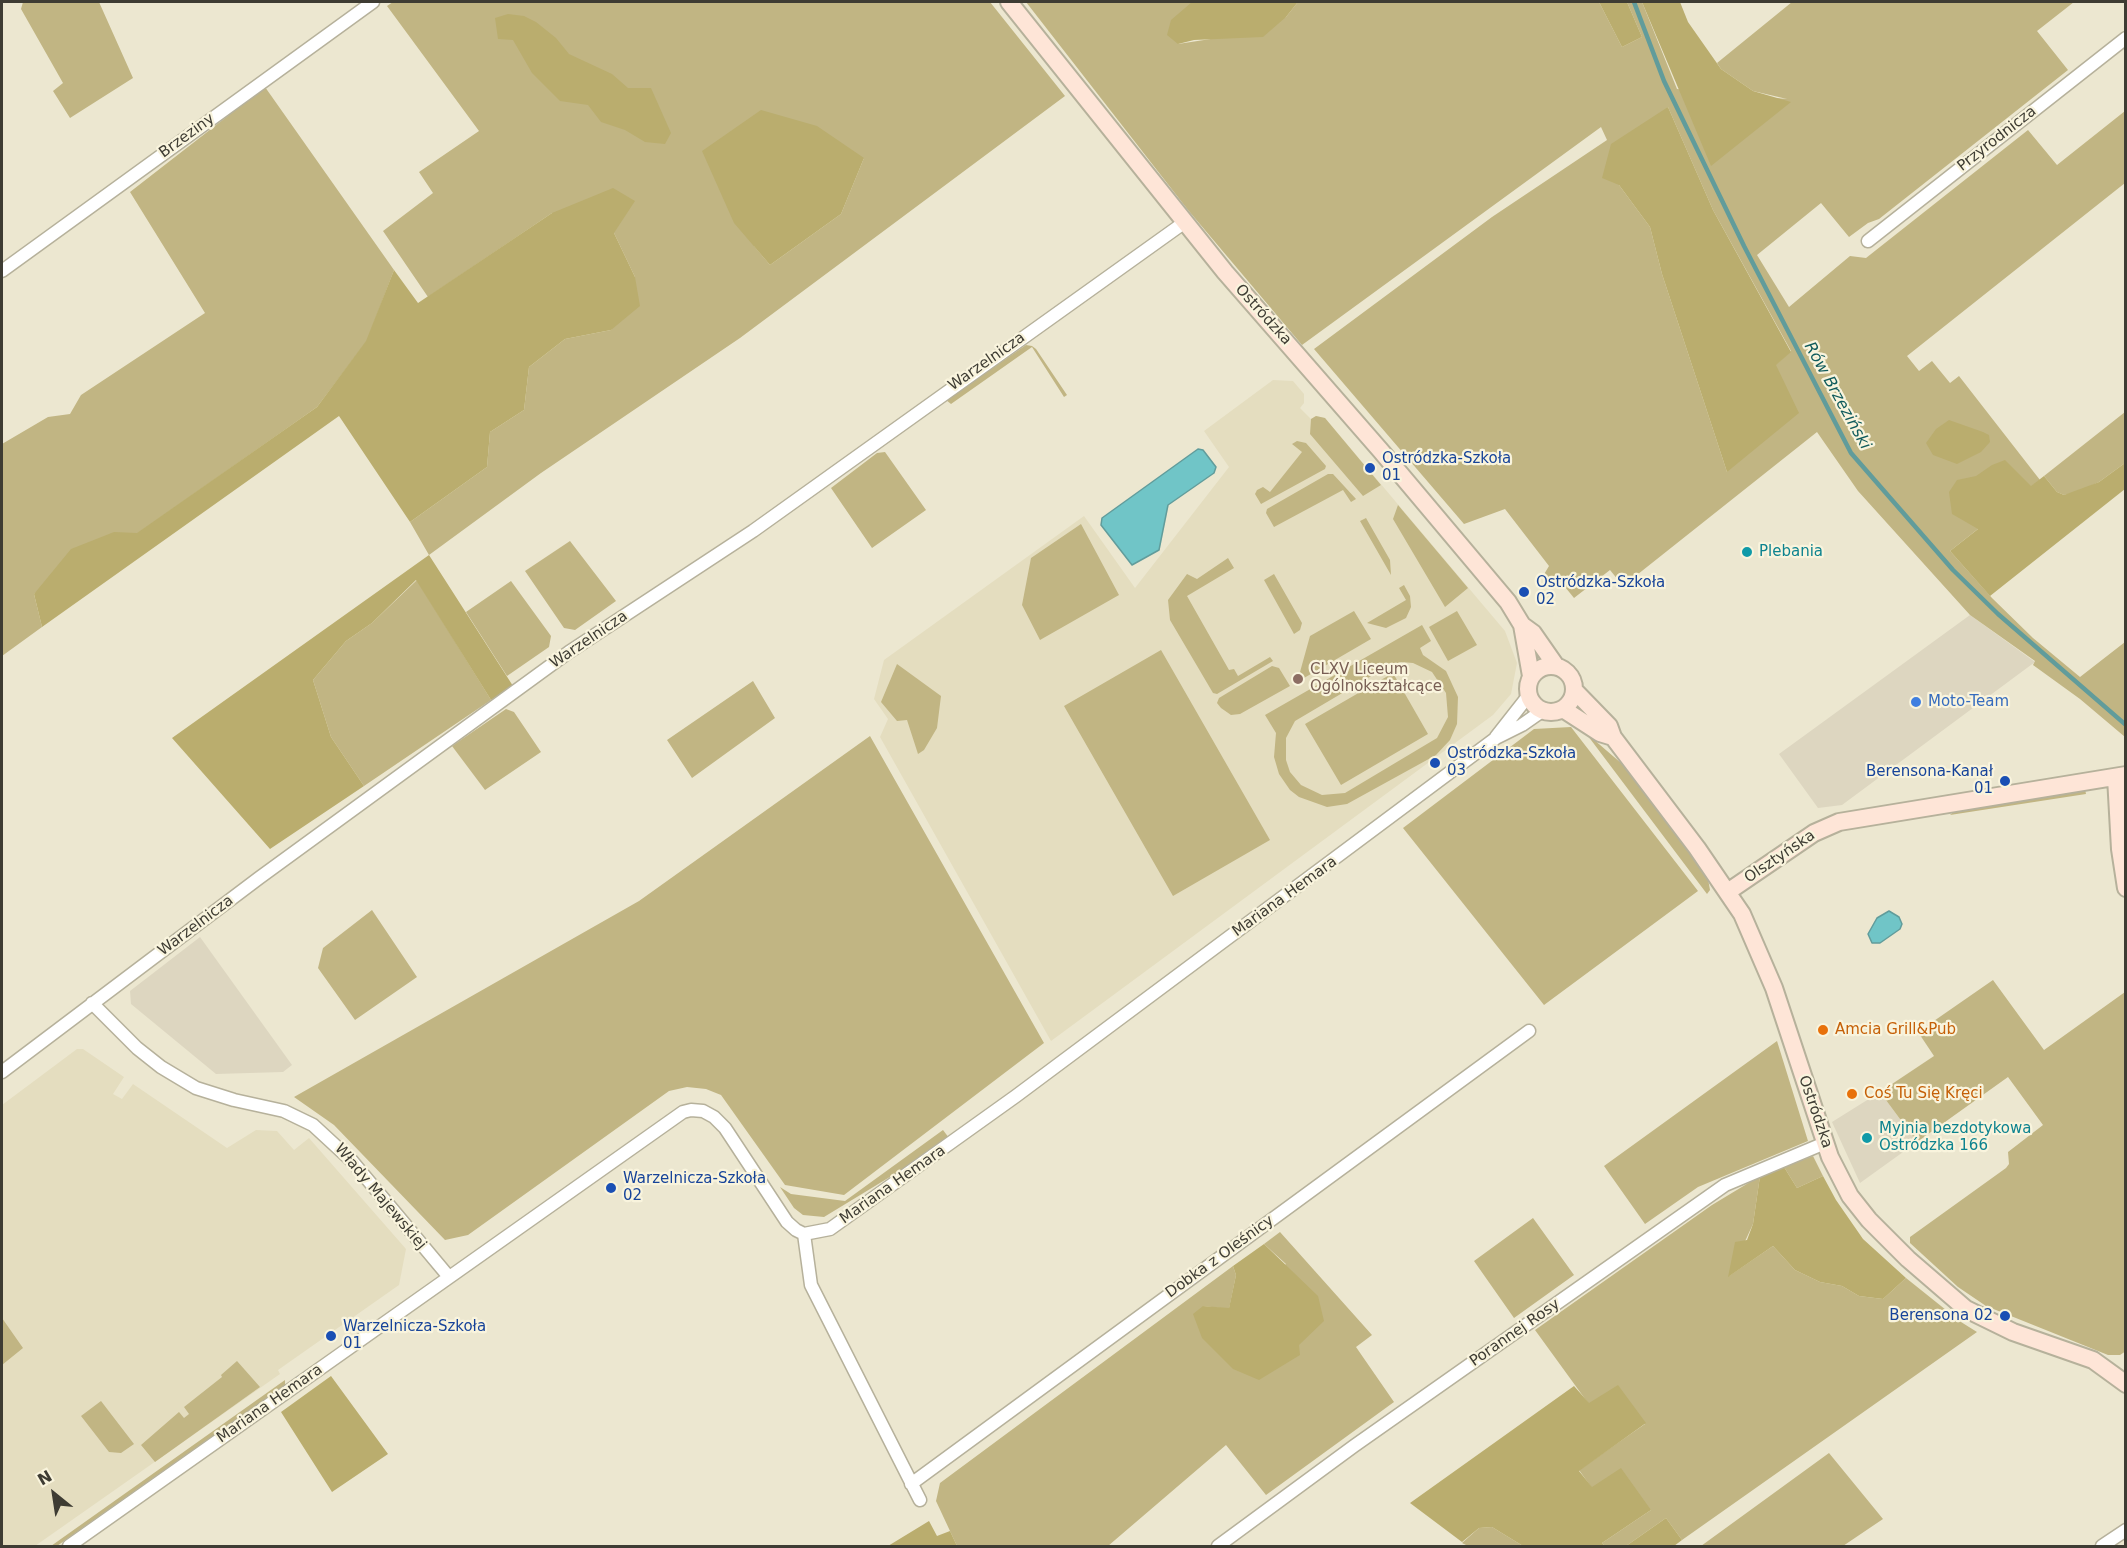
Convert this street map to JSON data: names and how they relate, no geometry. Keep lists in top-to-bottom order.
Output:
{
  "streets": {
    "street": [
      "Brzeziny",
      "Przyrodnicza",
      "Ostródzka",
      "Warzelnicza",
      "Olsztyńska",
      "Mariana Hemara",
      "Włady Majewskiej",
      "Dobka z Oleśnicy",
      "Porannej Rosy"
    ]
  },
  "crossings": [
    ["Ostródzka", "Warzelnicza"],
    ["Ostródzka", "Olsztyńska"],
    ["Ostródzka", "Mariana Hemara"],
    ["Ostródzka", "Porannej Rosy"],
    ["Warzelnicza", "Włady Majewskiej"],
    ["Mariana Hemara", "Włady Majewskiej"]
  ],
  "water": ["Rów Brzeziński"],
  "places": [
    "Ostródzka-Szkoła 01",
    "Plebania",
    "Ostródzka-Szkoła 02",
    "CLXV Liceum Ogólnokształcące",
    "Moto-Team",
    "Ostródzka-Szkoła 03",
    "Berensona-Kanał 01",
    "Amcia Grill&Pub",
    "Coś Tu Się Kręci",
    "Myjnia bezdotykowa Ostródzka 166",
    "Warzelnicza-Szkoła 02",
    "Berensona 02",
    "Warzelnicza-Szkoła 01"
  ],
  "north": "top left"
}
